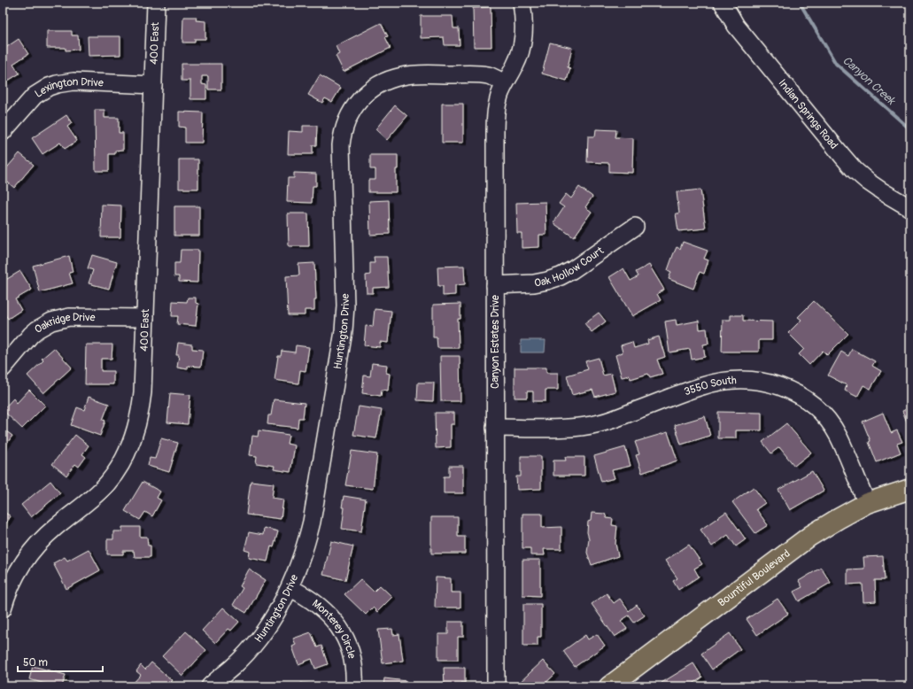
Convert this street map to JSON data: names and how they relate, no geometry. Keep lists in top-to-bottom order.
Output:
{
  "streets": {
    "main road": ["Bountiful Boulevard"],
    "street": [
      "400 East",
      "Lexington Drive",
      "Indian Springs Road",
      "Oak Hollow Court",
      "Oakridge Drive",
      "Huntington Drive",
      "Canyon Estates Drive",
      "3550 South",
      "Monterey Circle"
    ]
  },
  "crossings": [
    ["400 East", "Lexington Drive"],
    ["400 East", "Oakridge Drive"],
    ["Oak Hollow Court", "Canyon Estates Drive"],
    ["Huntington Drive", "Canyon Estates Drive"],
    ["Huntington Drive", "Monterey Circle"],
    ["Canyon Estates Drive", "3550 South"],
    ["3550 South", "Bountiful Boulevard"]
  ],
  "water": ["Canyon Creek"],
  "scale_bar": "50 m"
}
